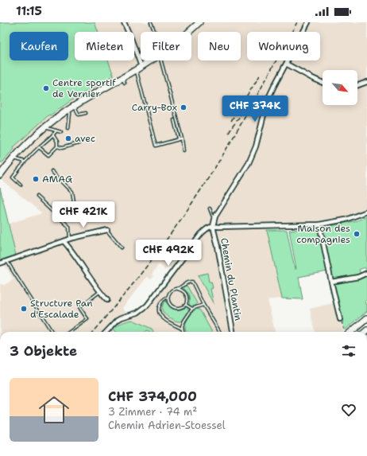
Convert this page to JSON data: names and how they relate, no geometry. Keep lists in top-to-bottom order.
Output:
{
  "streets": {
    "street": ["Chemin du Plantin"]
  },
  "places": [
    "Centre sportif de Vernier",
    "Carry-Box",
    "avec",
    "AMAG",
    "Maison des compagnies",
    "Structure Pan d'Escalade"
  ],
  "north": "bottom right",
  "page": {
    "status": "11:15",
    "chip": [
      "Kaufen",
      "Mieten",
      "Filter",
      "Neu",
      "Wohnung"
    ],
    "price": ["CHF 374K", "CHF 421K", "CHF 492K"],
    "heading": "3 Objekte",
    "list": [
      {
        "name": "CHF 374,000",
        "note": "3 Zimmer · 74 m² · Chemin Adrien-Stoessel"
      }
    ]
  }
}
